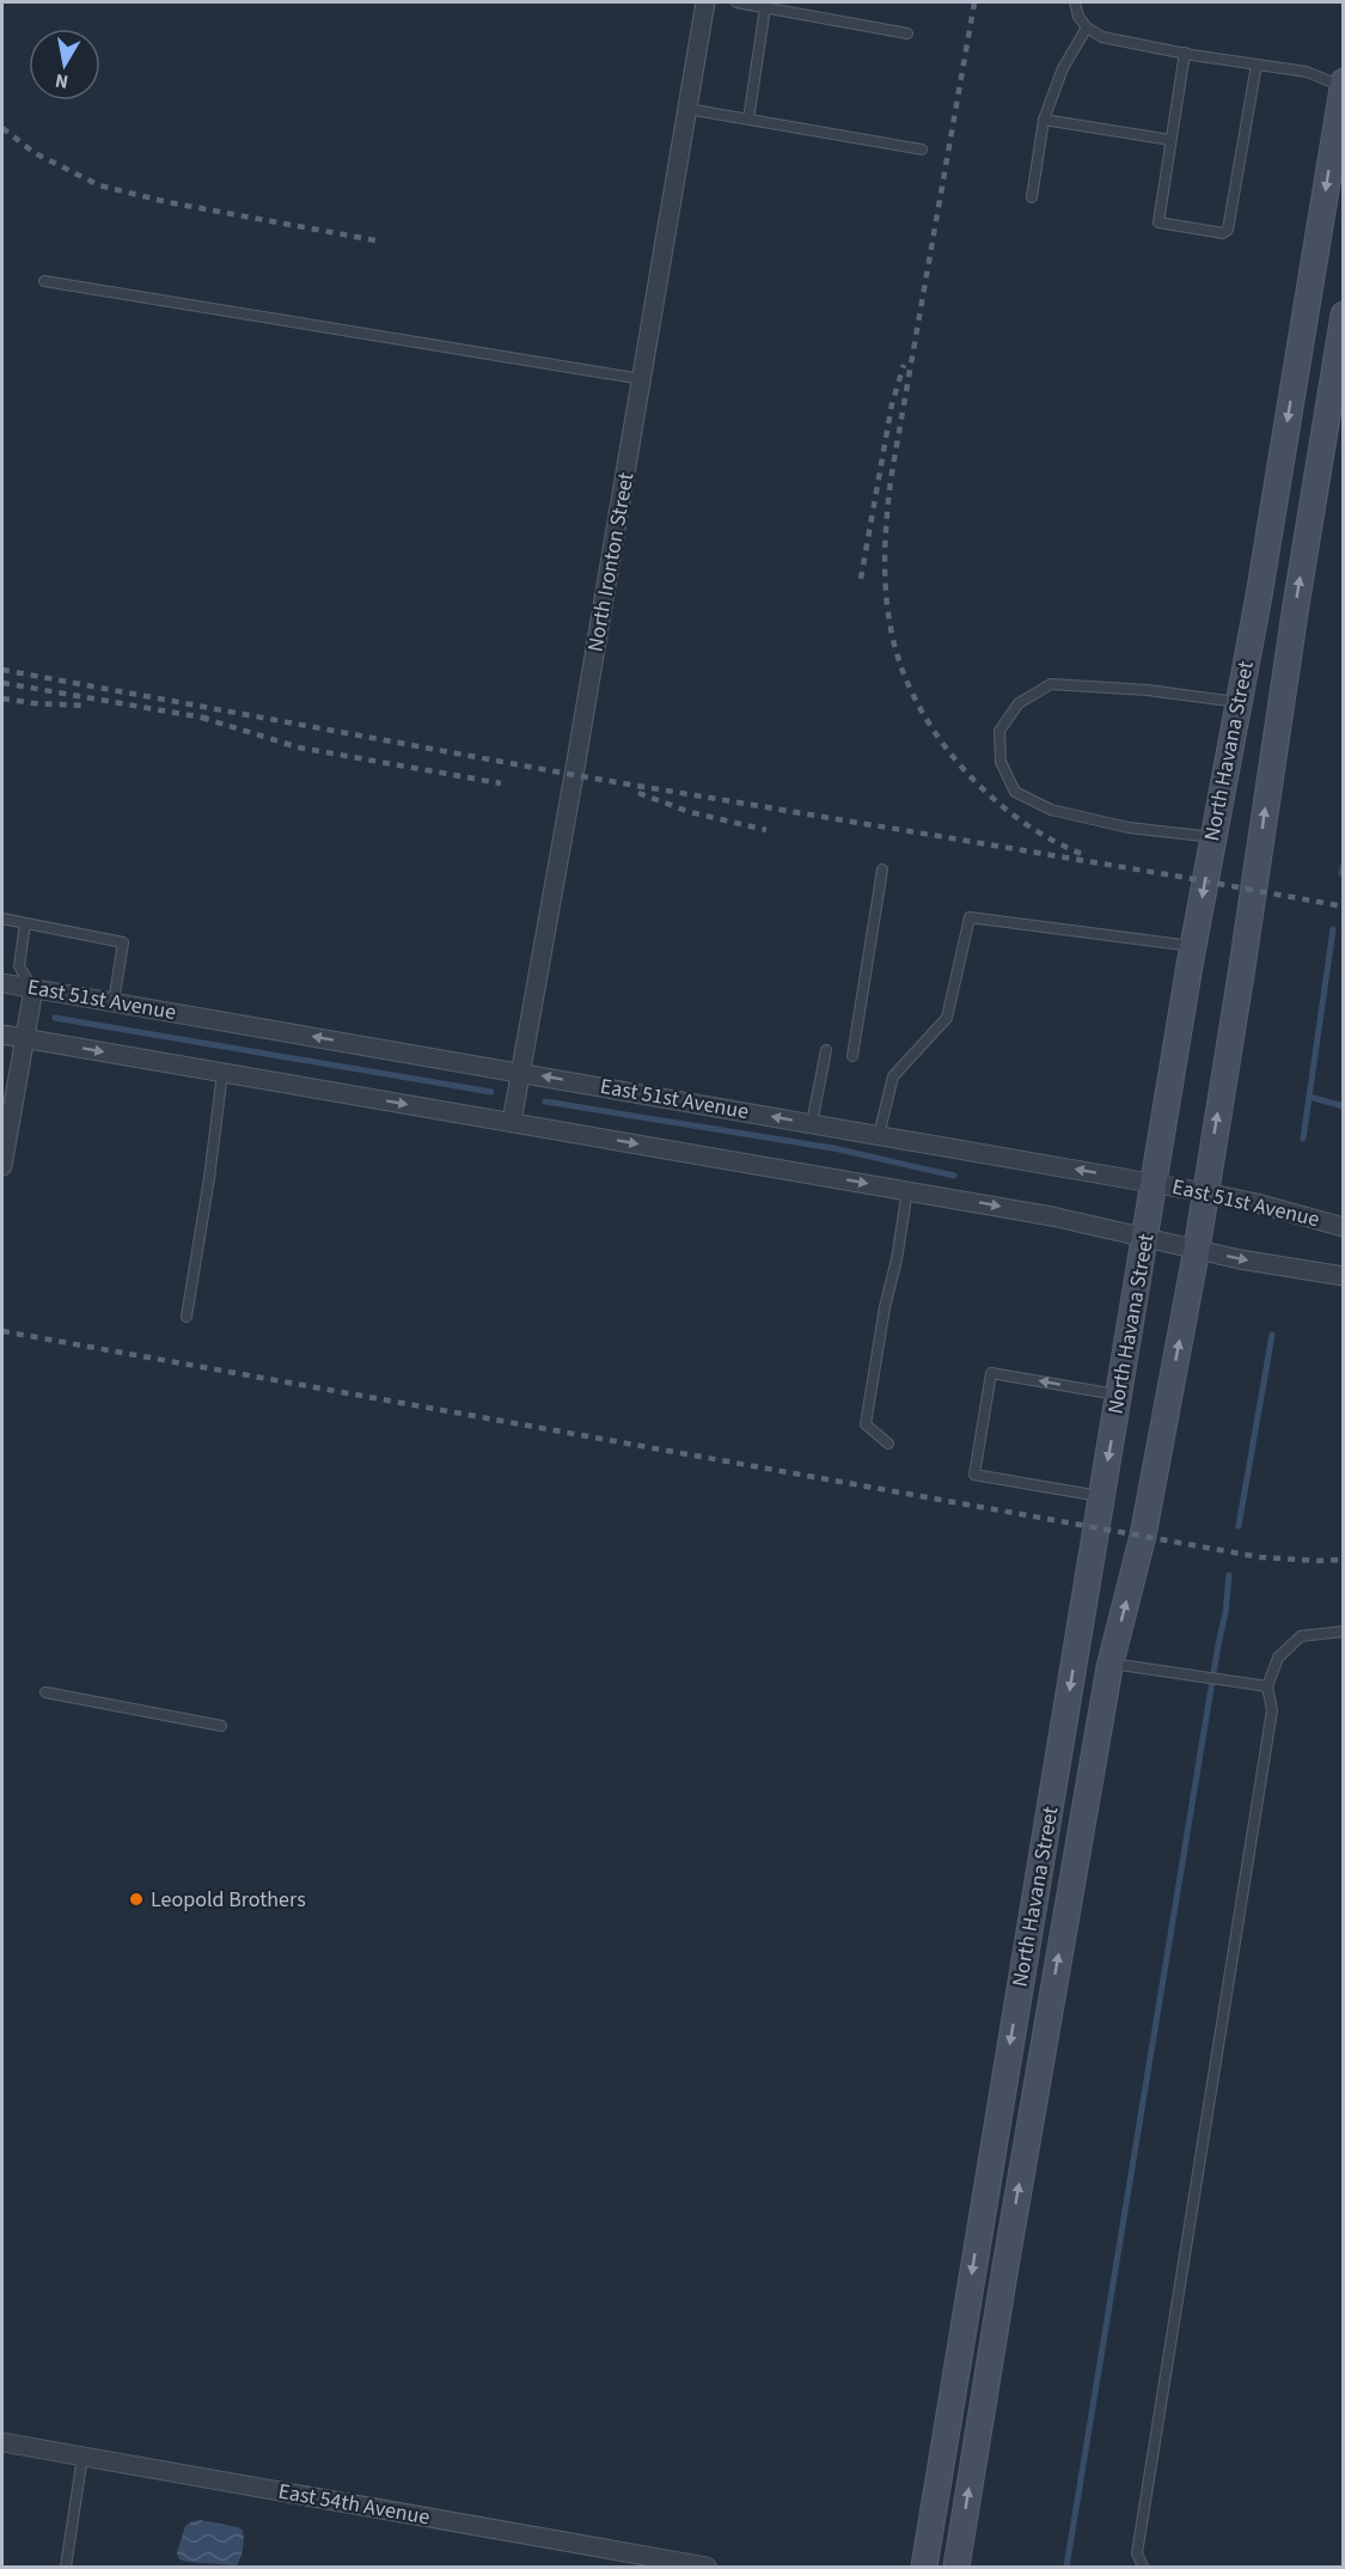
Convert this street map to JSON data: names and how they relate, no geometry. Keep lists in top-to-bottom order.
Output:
{
  "streets": {
    "main road": ["North Havana Street"],
    "street": ["North Ironton Street", "East 51st Avenue", "East 54th Avenue"]
  },
  "crossings": [
    ["North Ironton Street", "East 51st Avenue"],
    ["North Havana Street", "East 51st Avenue"]
  ],
  "places": ["Leopold Brothers"],
  "north": "bottom"
}
